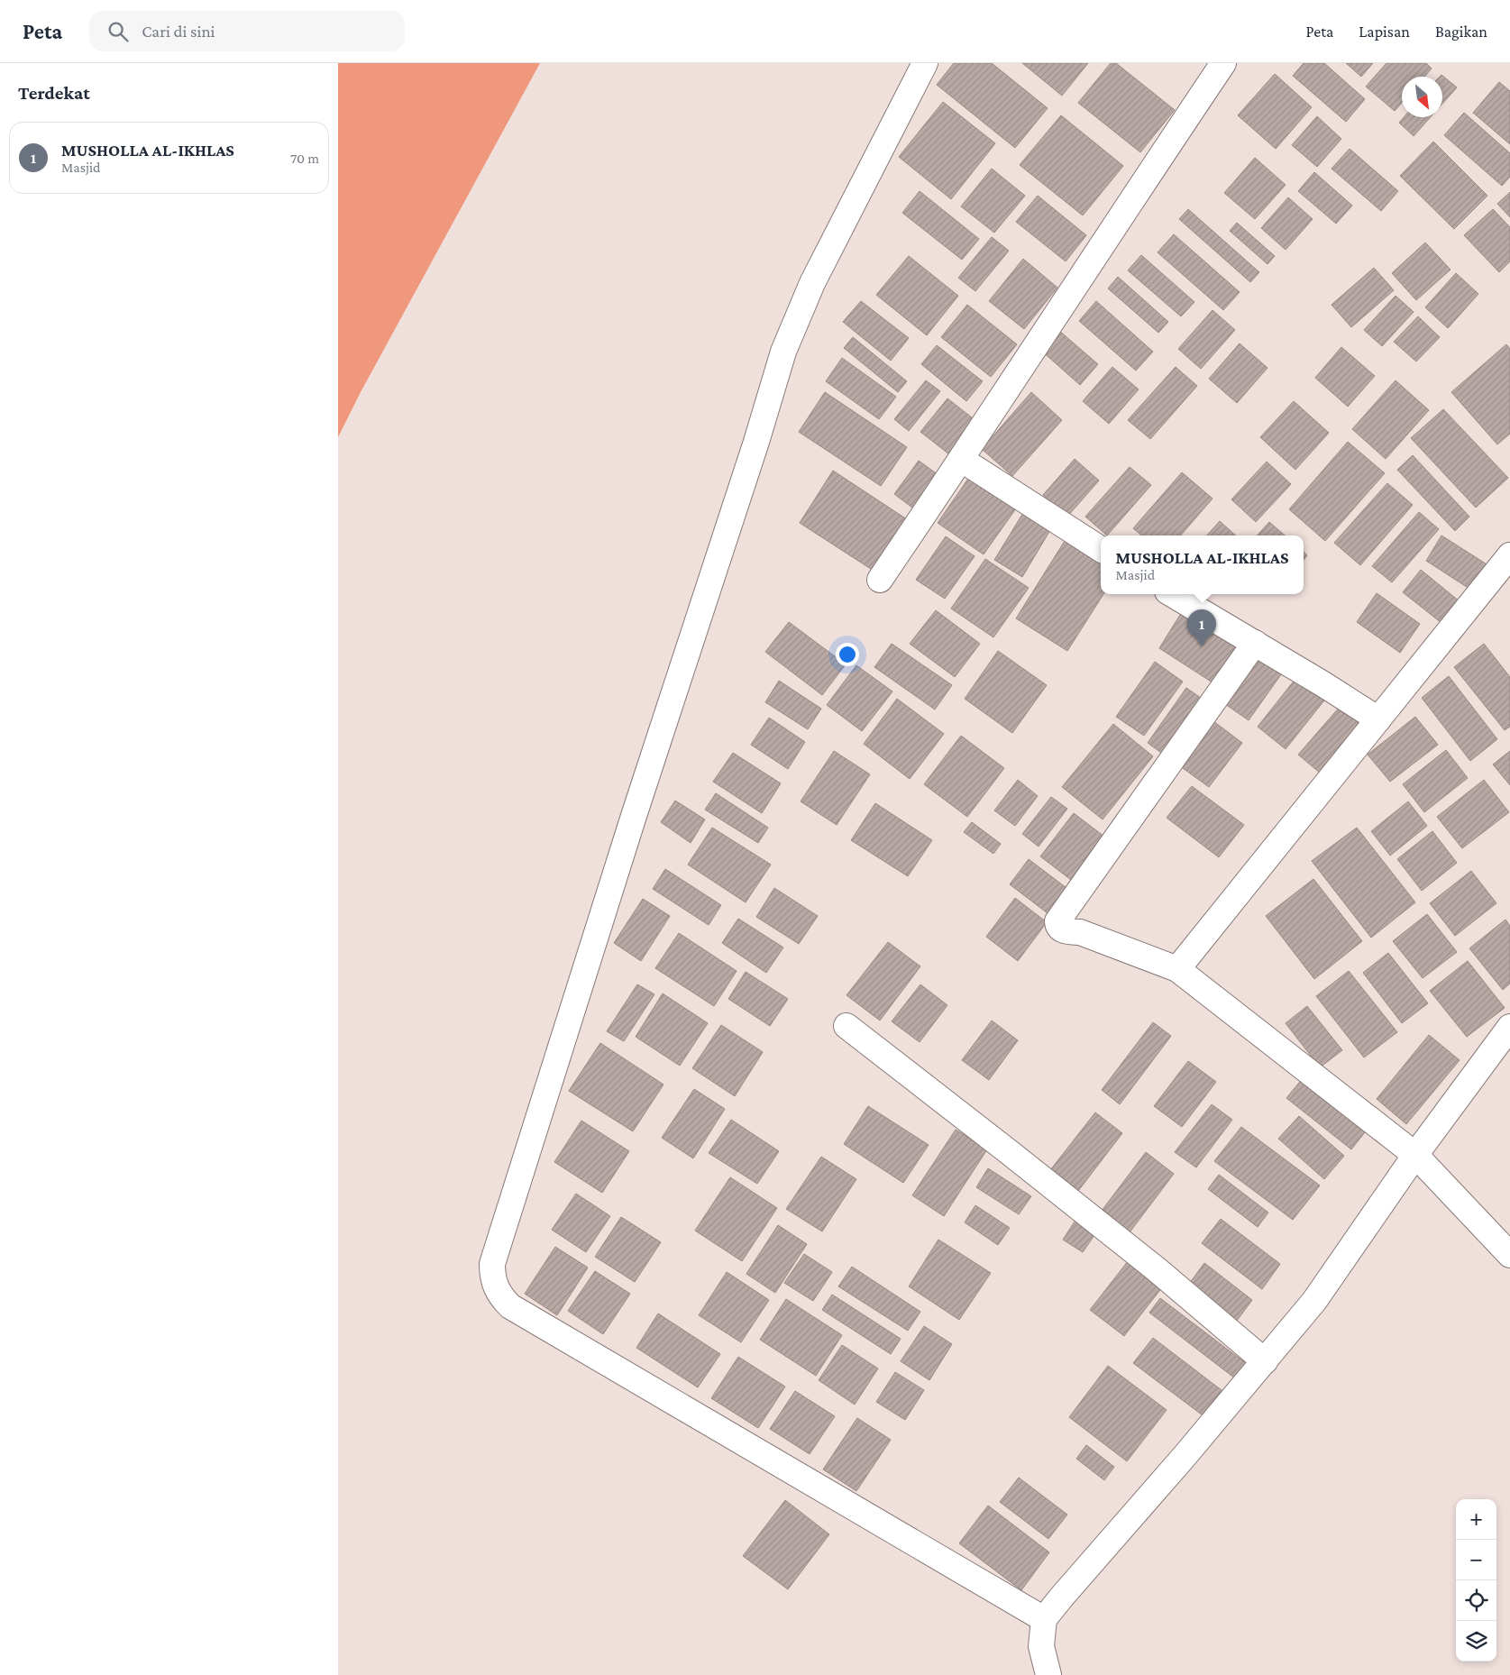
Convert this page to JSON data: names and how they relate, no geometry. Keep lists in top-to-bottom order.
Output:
{
  "north": "bottom right",
  "page": {
    "header": "Peta",
    "search": "Cari di sini",
    "nav": ["Peta", "Lapisan", "Bagikan"],
    "heading": "Terdekat",
    "list": [
      {
        "mark": "1",
        "name": "MUSHOLLA AL-IKHLAS",
        "note": "Masjid",
        "value": "70 m"
      }
    ],
    "popup": ["MUSHOLLA AL-IKHLAS", "Masjid"],
    "pins": "1",
    "map_buttons": ["+", "−"]
  }
}
